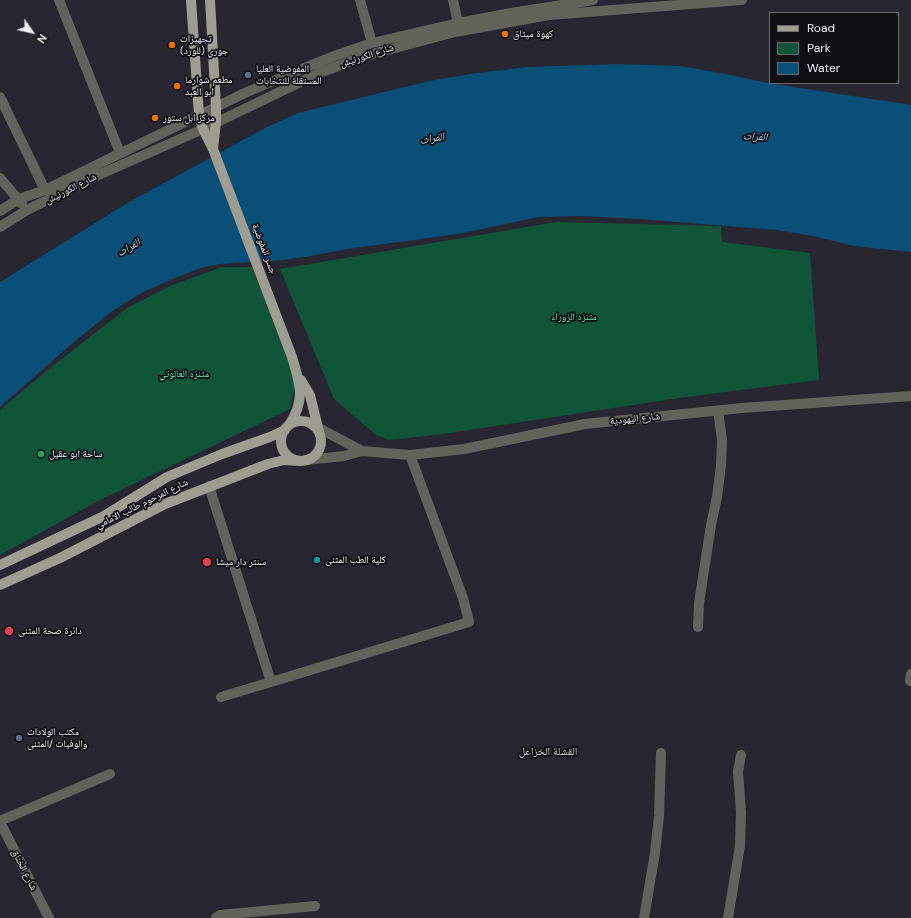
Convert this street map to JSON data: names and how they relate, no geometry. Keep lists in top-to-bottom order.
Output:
{
  "streets": {
    "main road": ["جسر المفوضية", "شارع المرحوم طالب الامامي"],
    "street": ["شارع الكورنيش", "شارع اليهودية", "شارع الخناق"]
  },
  "crossings": [
    ["شارع الكورنيش", "جسر المفوضية"]
  ],
  "districts": ["القشلة الخزاعل"],
  "water": ["الفرات"],
  "parks": ["متنزه الزوراء", "متنزه العالوتي"],
  "places": [
    "كهوة ميثاق",
    "تجهيزات جوري (للورد)",
    "المفوضية العليا المستقلة للنتخابات",
    "مطعم شوارما ابو العبد",
    "مركز ابل ستور",
    "ساحة ابو عقيل",
    "كلية الطب المثنى",
    "سنتر دار ميشا",
    "دائرة صحة المثنى",
    "مكتب الولادات والوفيات /المثنى"
  ],
  "legend": ["Road", "Park", "Water"],
  "north": "bottom right"
}
